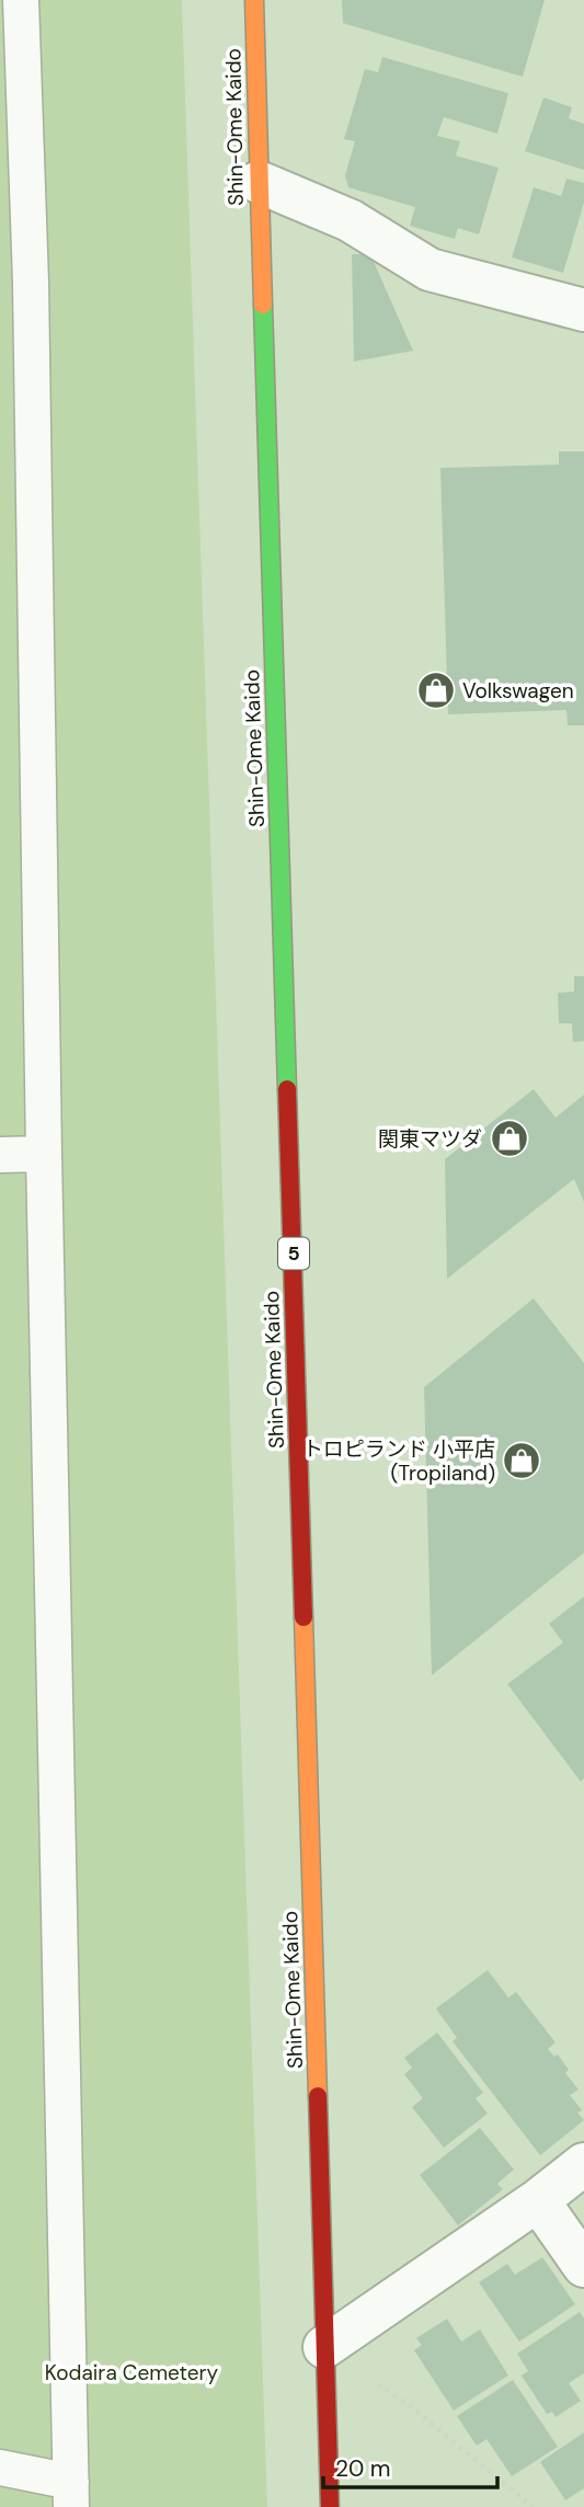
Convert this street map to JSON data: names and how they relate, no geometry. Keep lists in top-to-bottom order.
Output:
{
  "streets": {
    "main road": ["Shin-Ome Kaido", "5"]
  },
  "parks": ["Kodaira Cemetery"],
  "places": {
    "shop": ["Volkswagen", "関東マツダ", "トロピランド 小平店 (Tropiland)"]
  },
  "scale_bar": "20 m"
}
